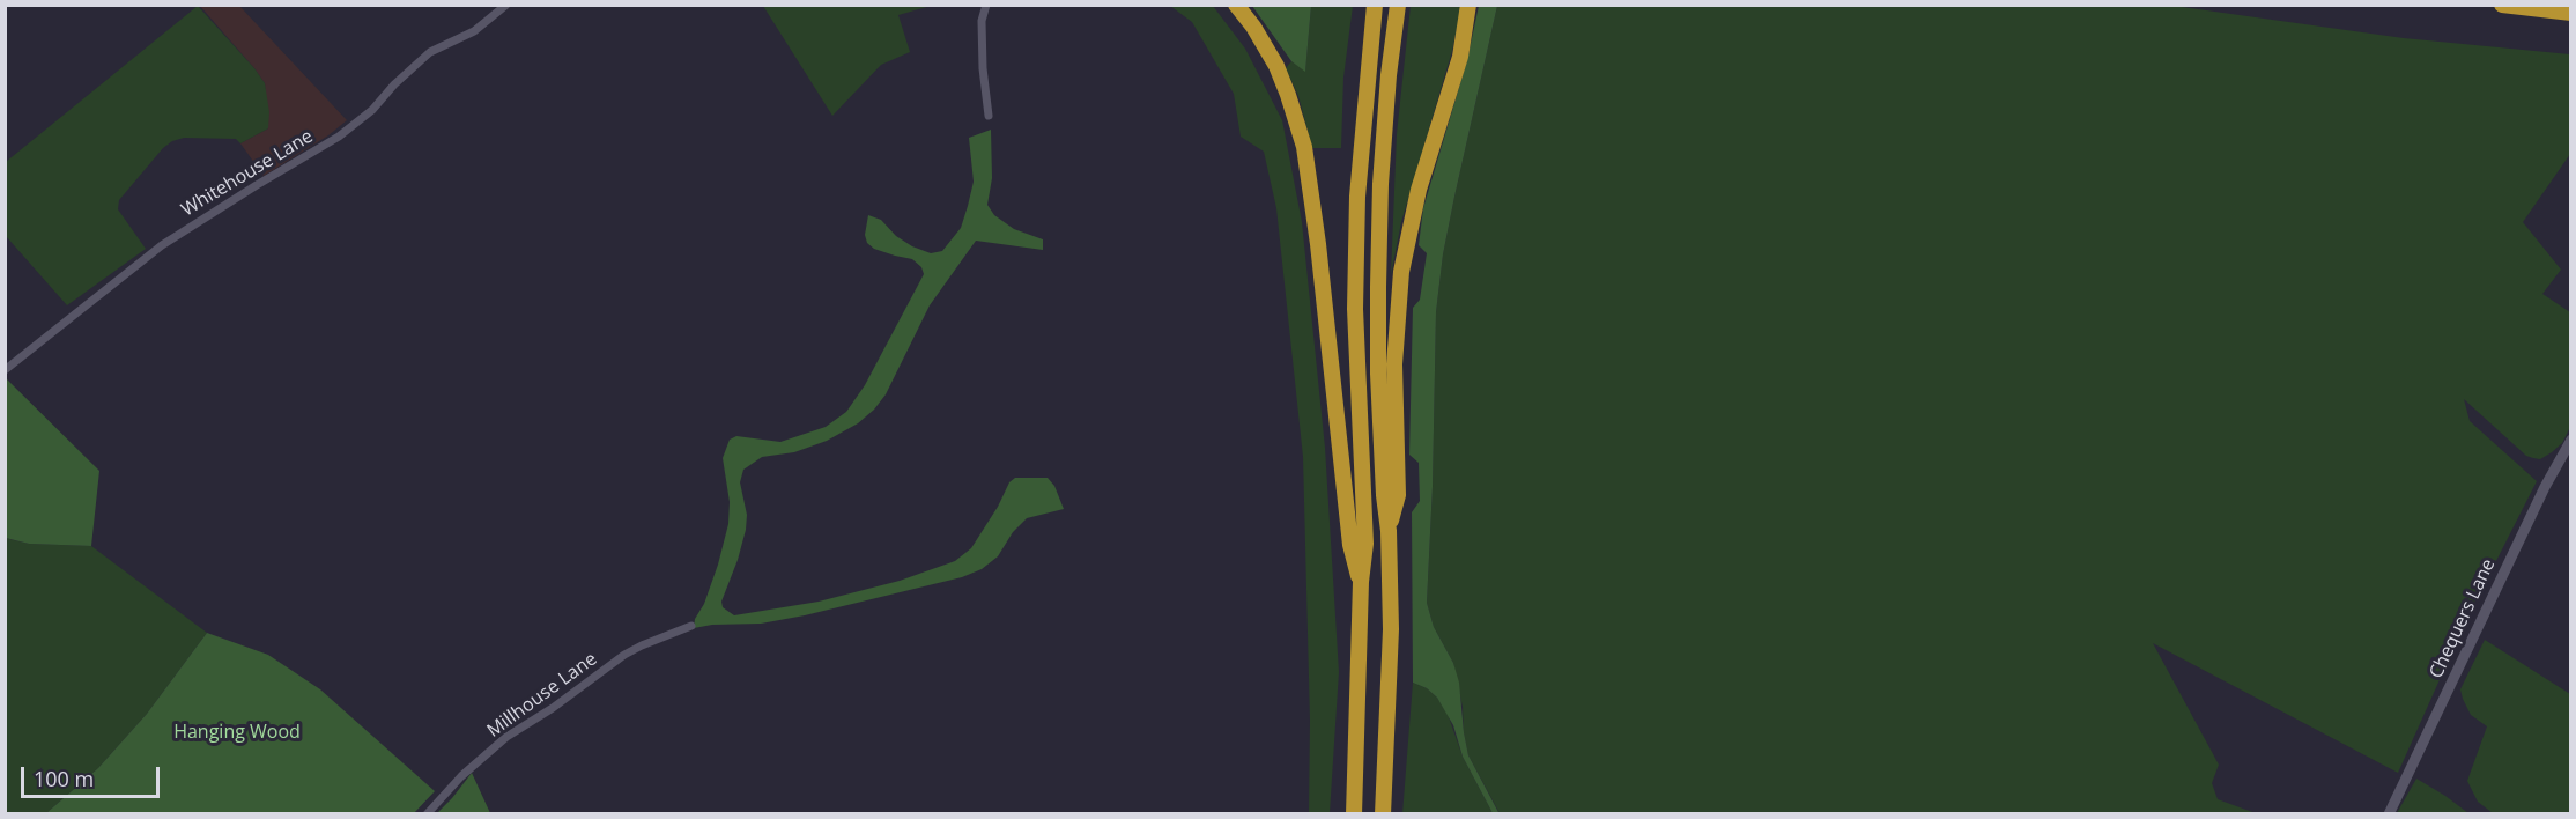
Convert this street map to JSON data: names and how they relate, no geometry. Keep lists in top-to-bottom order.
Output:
{
  "streets": {
    "street": ["Whitehouse Lane", "Chequers Lane", "Millhouse Lane"]
  },
  "parks": ["Hanging Wood"],
  "scale_bar": "100 m"
}
